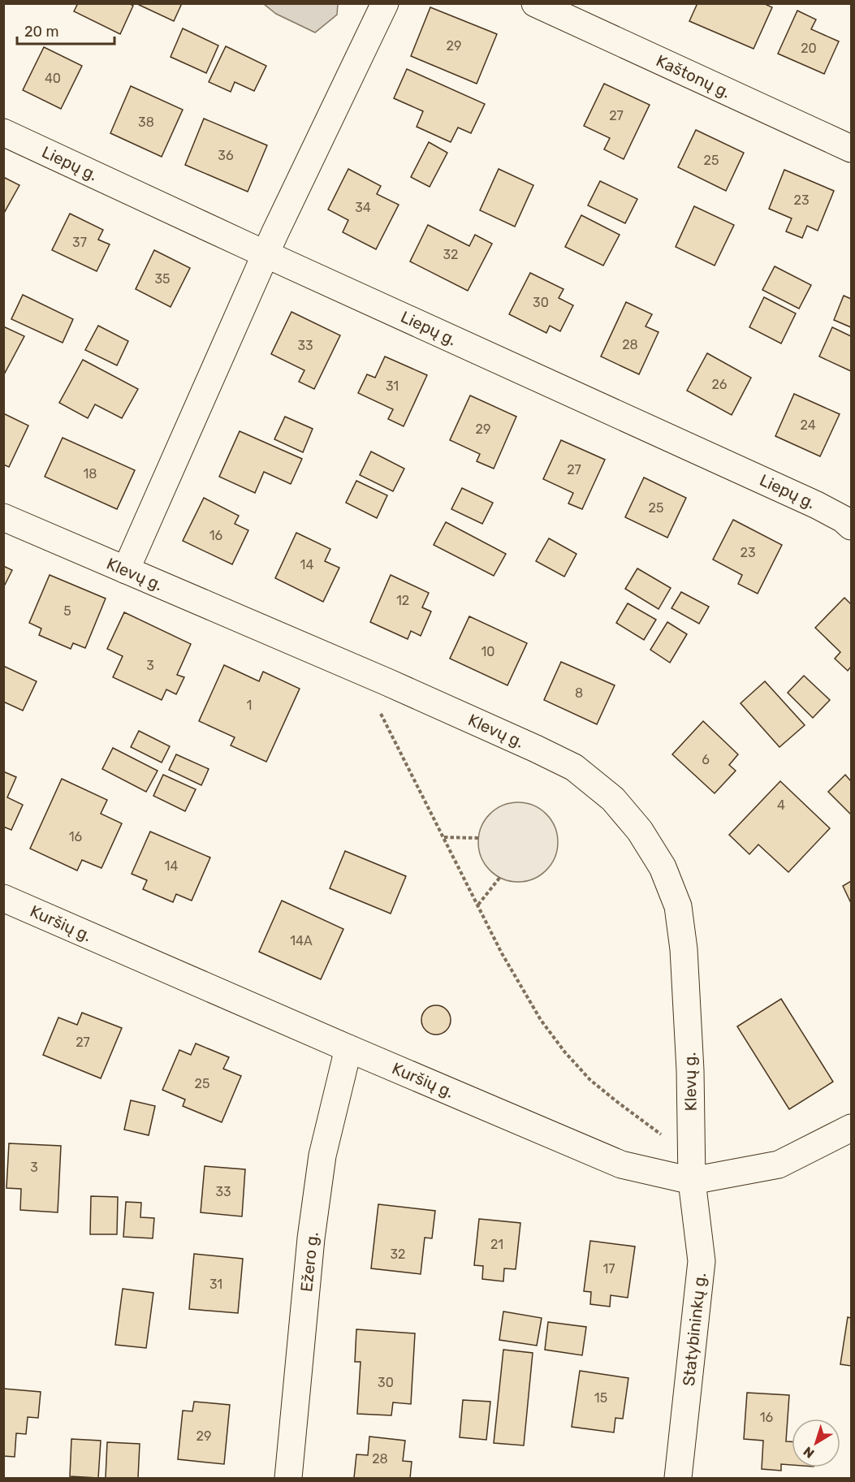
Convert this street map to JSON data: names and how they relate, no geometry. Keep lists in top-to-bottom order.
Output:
{
  "streets": {
    "street": [
      "Kaštonų g.",
      "Liepų g.",
      "Klevų g.",
      "Kuršių g.",
      "Ežero g.",
      "Statybininkų g."
    ]
  },
  "crossings": [
    ["Klevų g.", "Kuršių g."],
    ["Klevų g.", "Statybininkų g."],
    ["Kuršių g.", "Ežero g."],
    ["Kuršių g.", "Statybininkų g."]
  ],
  "house_numbers": [
    "29",
    "20",
    "40",
    "27",
    "38",
    "36",
    "25",
    "23",
    "34",
    "37",
    "32",
    "35",
    "30",
    "28",
    "33",
    "26",
    "31",
    "24",
    "29",
    "27",
    "18",
    "25",
    "16",
    "23",
    "14",
    "12",
    "5",
    "10",
    "3",
    "8",
    "1",
    "6",
    "4",
    "16",
    "14",
    "14A",
    "27",
    "25",
    "3",
    "33",
    "21",
    "32",
    "17",
    "31",
    "30",
    "15",
    "16",
    "29",
    "28"
  ],
  "scale_bar": "20 m",
  "north": "bottom left"
}
